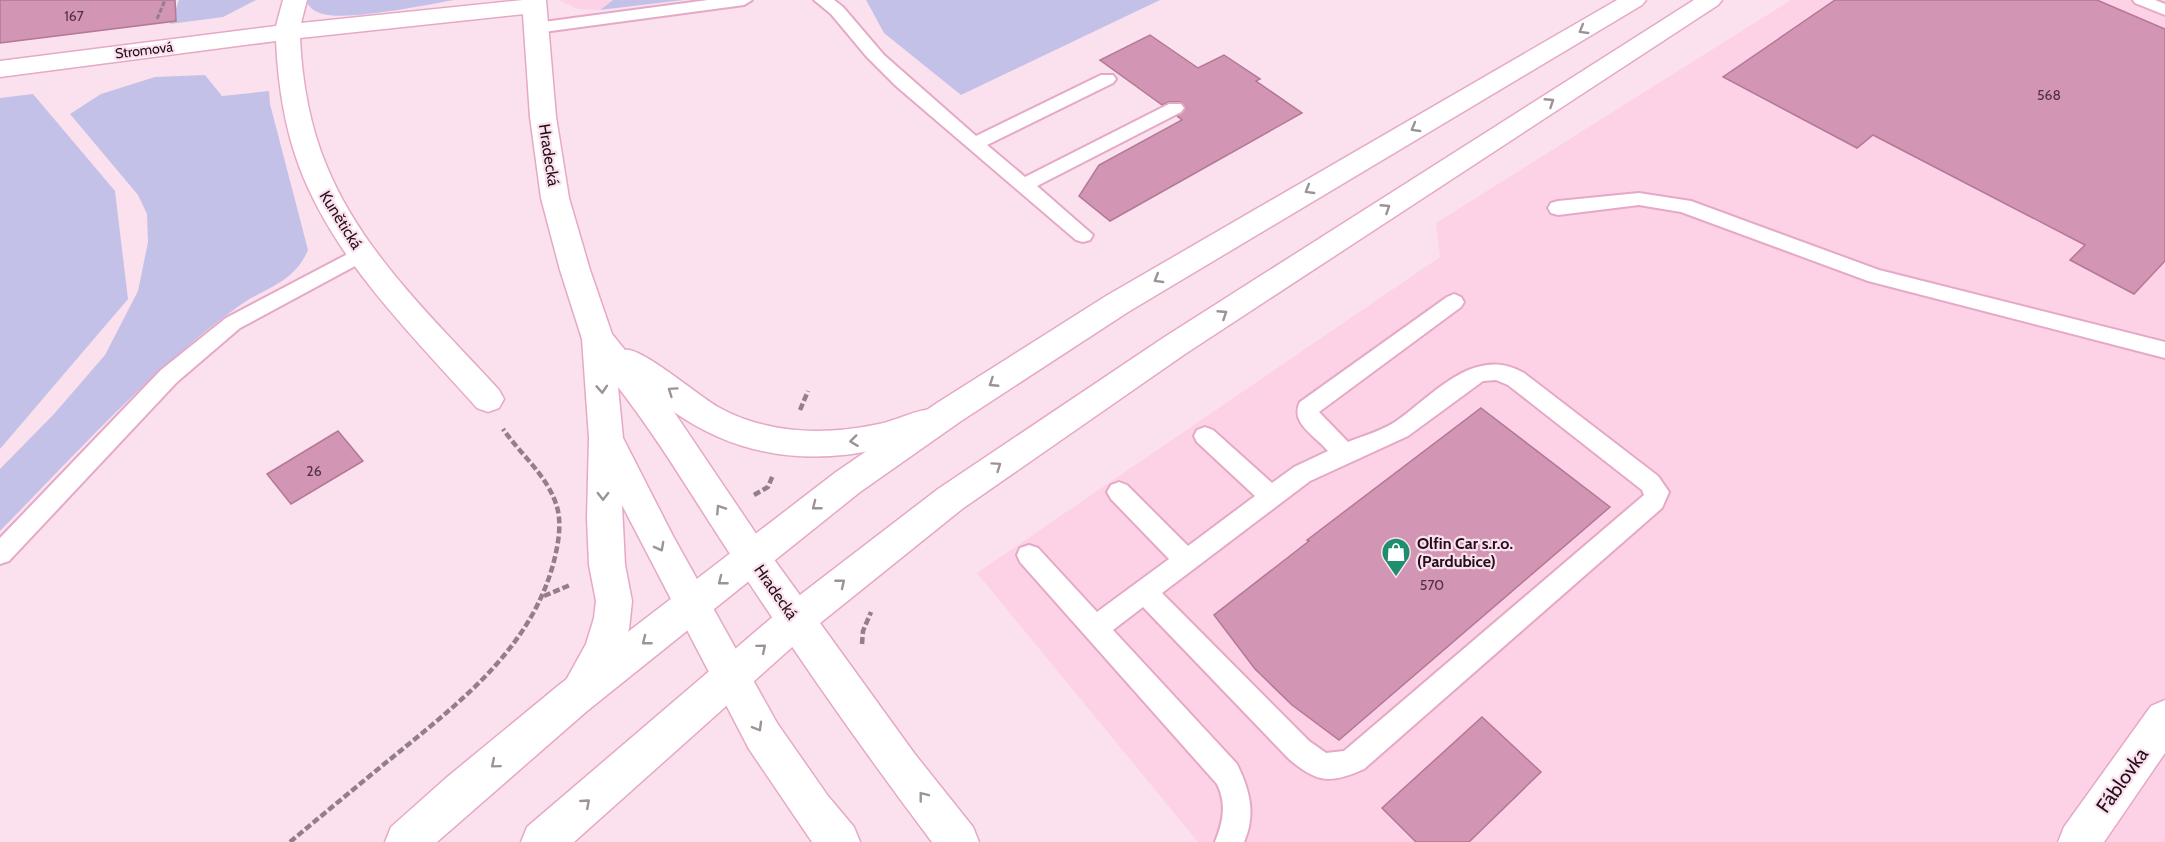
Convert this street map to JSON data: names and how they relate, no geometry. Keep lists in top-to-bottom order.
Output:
{
  "streets": {
    "main road": [
      "Stromová",
      "Hradecká",
      "Kunětická",
      "Fáblovka"
    ]
  },
  "crossings": [
    ["Stromová", "Hradecká"],
    ["Stromová", "Kunětická"]
  ],
  "places": {
    "shop": ["Olfin Car s.r.o. (Pardubice)"]
  },
  "house_numbers": [
    "167",
    "568",
    "26",
    "570"
  ]
}
